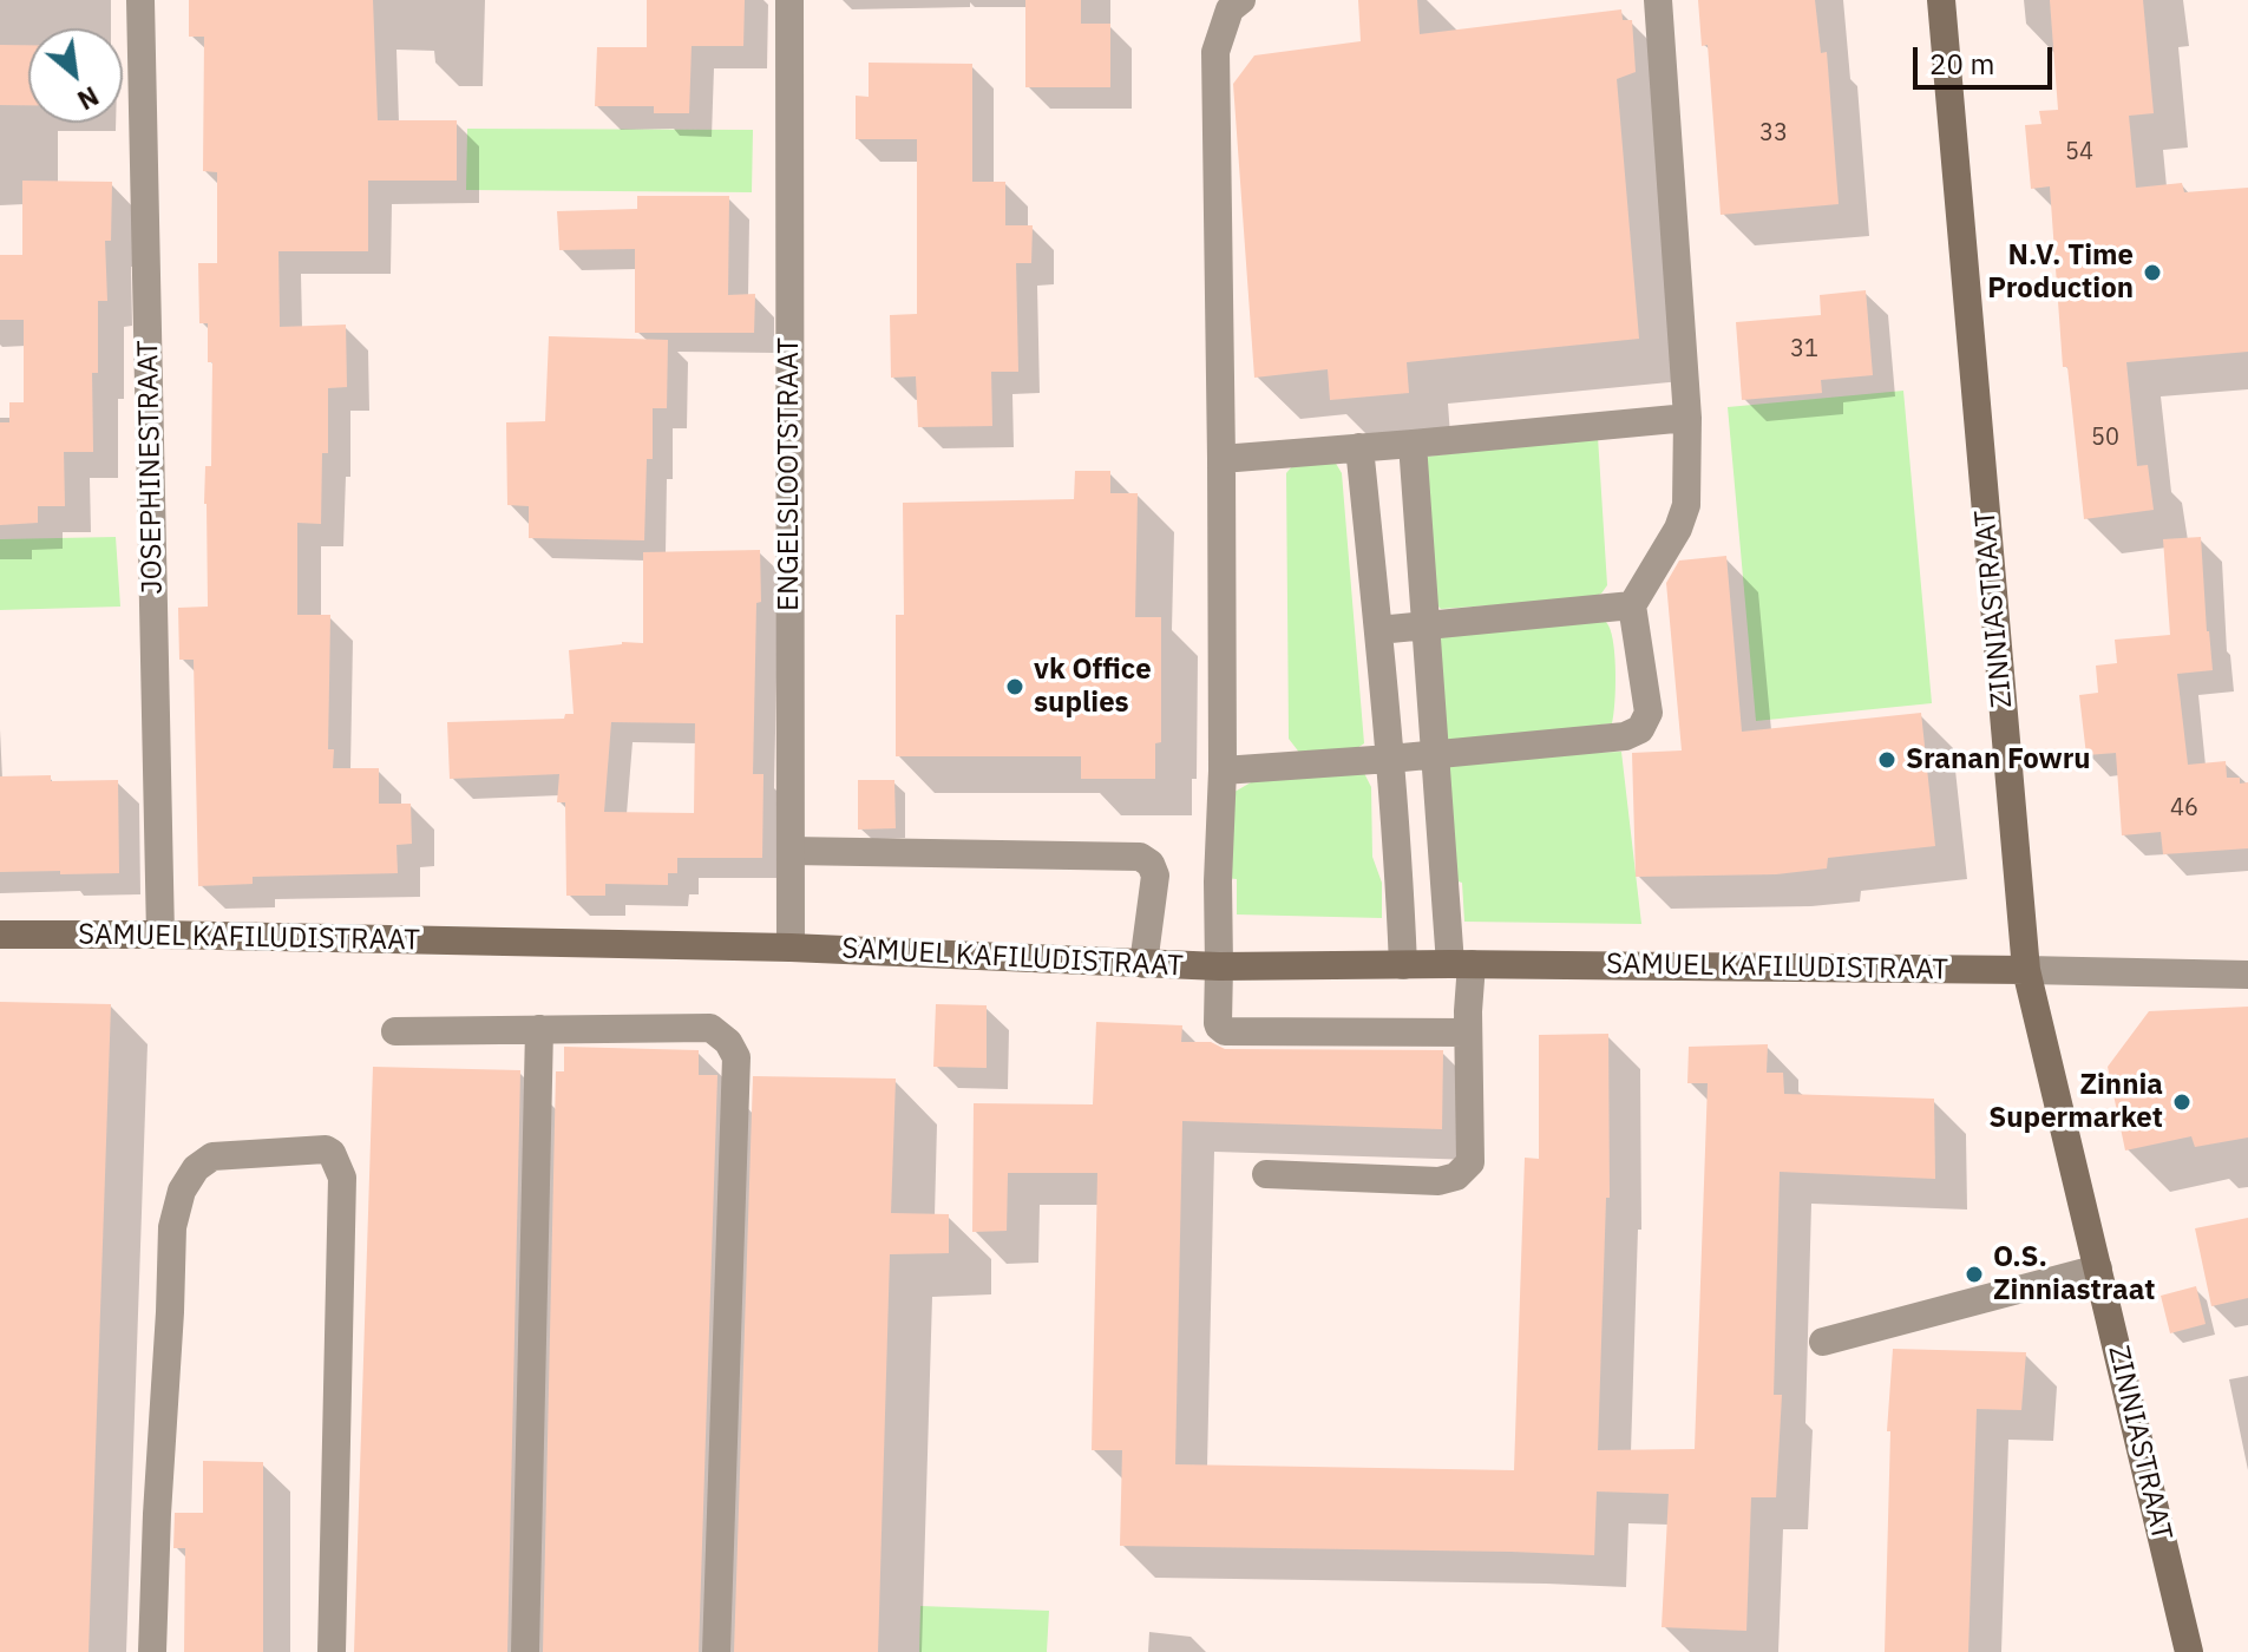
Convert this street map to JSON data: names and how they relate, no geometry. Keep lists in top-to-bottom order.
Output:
{
  "streets": {
    "street": [
      "JOSEPHINESTRAAT",
      "ENGELSLOOTSTRAAT",
      "ZINNIASTRAAT",
      "SAMUEL KAFILUDISTRAAT"
    ]
  },
  "crossings": [
    ["JOSEPHINESTRAAT", "SAMUEL KAFILUDISTRAAT"],
    ["ENGELSLOOTSTRAAT", "SAMUEL KAFILUDISTRAAT"],
    ["ZINNIASTRAAT", "SAMUEL KAFILUDISTRAAT"]
  ],
  "places": [
    "N.V. Time Production",
    "vk Office suplies",
    "Sranan Fowru",
    "Zinnia Supermarket",
    "O.S. Zinniastraat"
  ],
  "house_numbers": [
    "33",
    "54",
    "31",
    "50",
    "46"
  ],
  "scale_bar": "20 m",
  "north": "bottom right"
}
